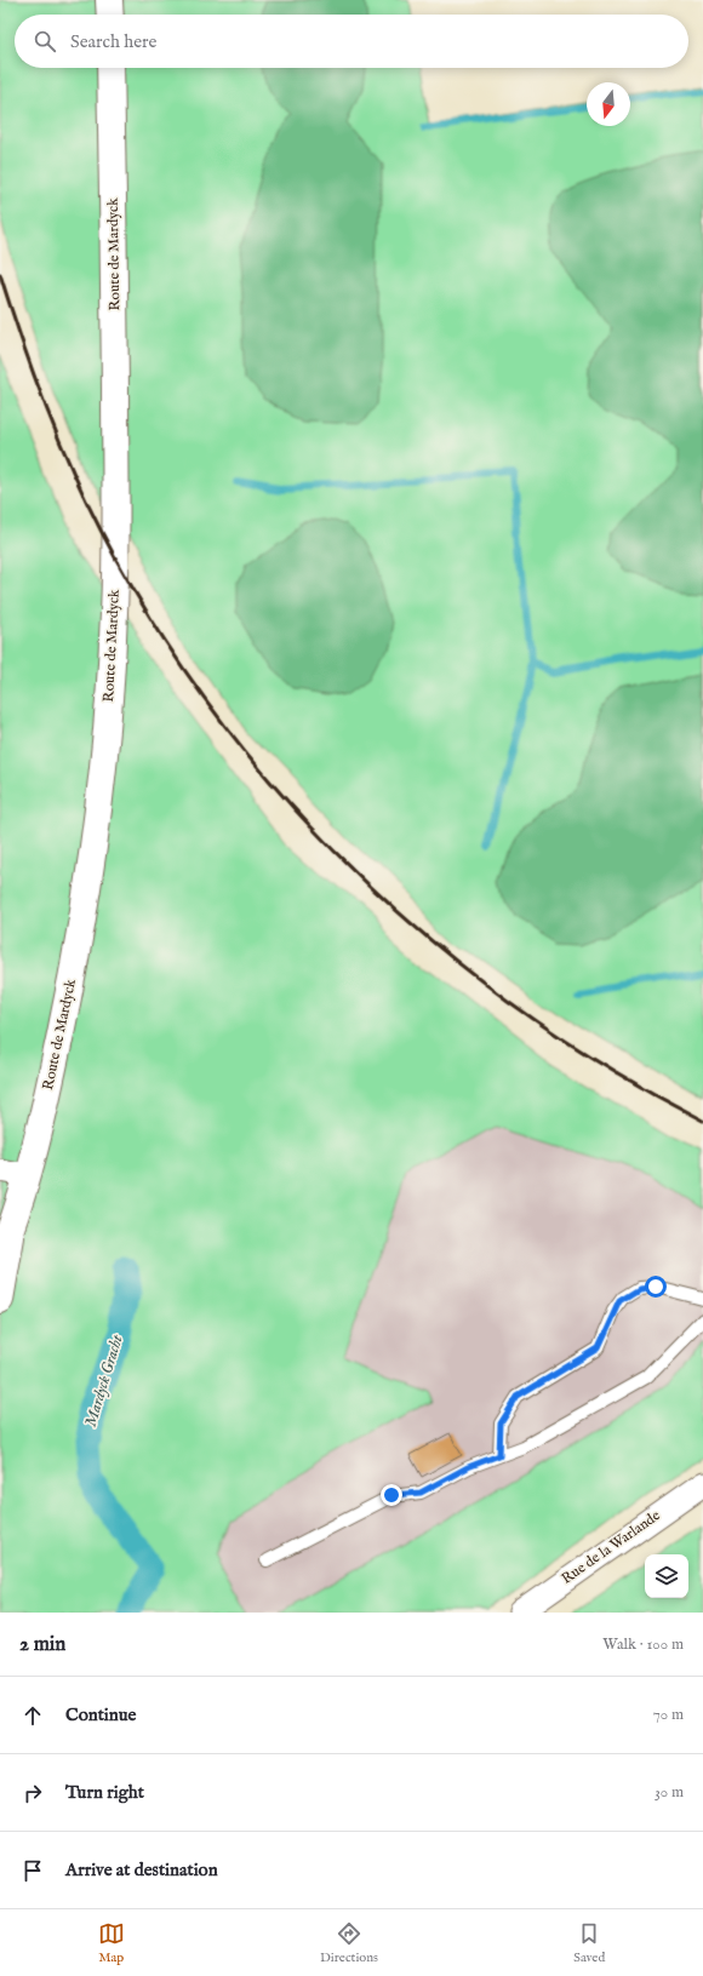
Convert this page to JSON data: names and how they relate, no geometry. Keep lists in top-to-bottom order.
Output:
{
  "streets": {
    "main road": ["Route de Mardyck"],
    "street": ["Rue de la Warlande"]
  },
  "water": ["Mardyck Gracht"],
  "north": "bottom",
  "page": {
    "search": "Search here",
    "heading": ["2 min", "Walk · 100 m"],
    "list": [
      ["Continue", "70 m"],
      ["Turn right", "30 m"],
      "Arrive at destination"
    ],
    "nav": ["Map", "Directions", "Saved"]
  }
}
